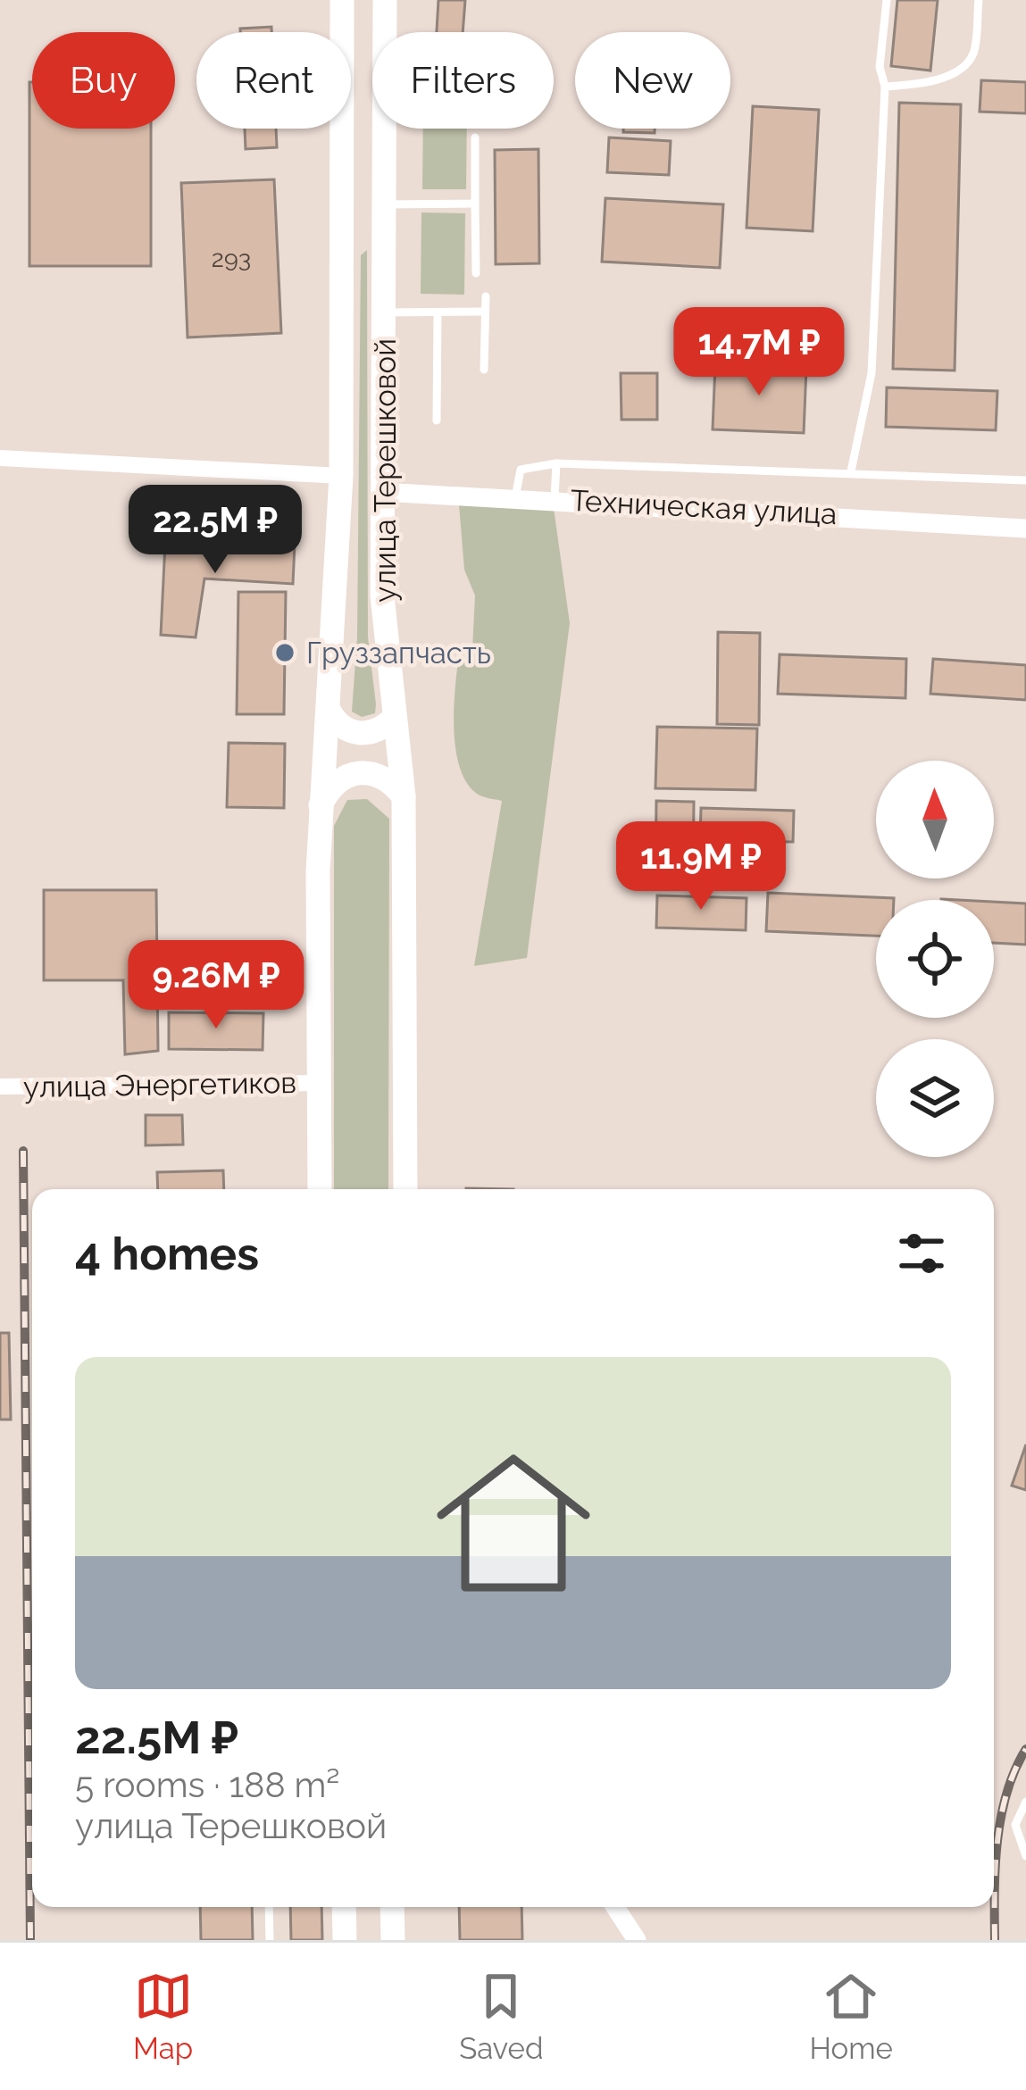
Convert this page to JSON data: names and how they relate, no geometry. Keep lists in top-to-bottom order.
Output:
{
  "streets": {
    "main road": ["улица Терешковой"],
    "street": ["Техническая улица", "улица Энергетиков"]
  },
  "crossings": [
    ["улица Терешковой", "Техническая улица"],
    ["улица Терешковой", "улица Энергетиков"]
  ],
  "places": ["Груззапчасть"],
  "house_numbers": ["293"],
  "north": "top",
  "page": {
    "chip": [
      "Buy",
      "Rent",
      "Filters",
      "New"
    ],
    "price": [
      "14.7M ₽",
      "22.5M ₽",
      "11.9M ₽",
      "9.26M ₽"
    ],
    "heading": "4 homes",
    "list": [
      {
        "name": "22.5M ₽",
        "note": "5 rooms · 188 m² · улица Терешковой"
      }
    ],
    "tabs": ["Map", "Saved", "Home"]
  }
}
